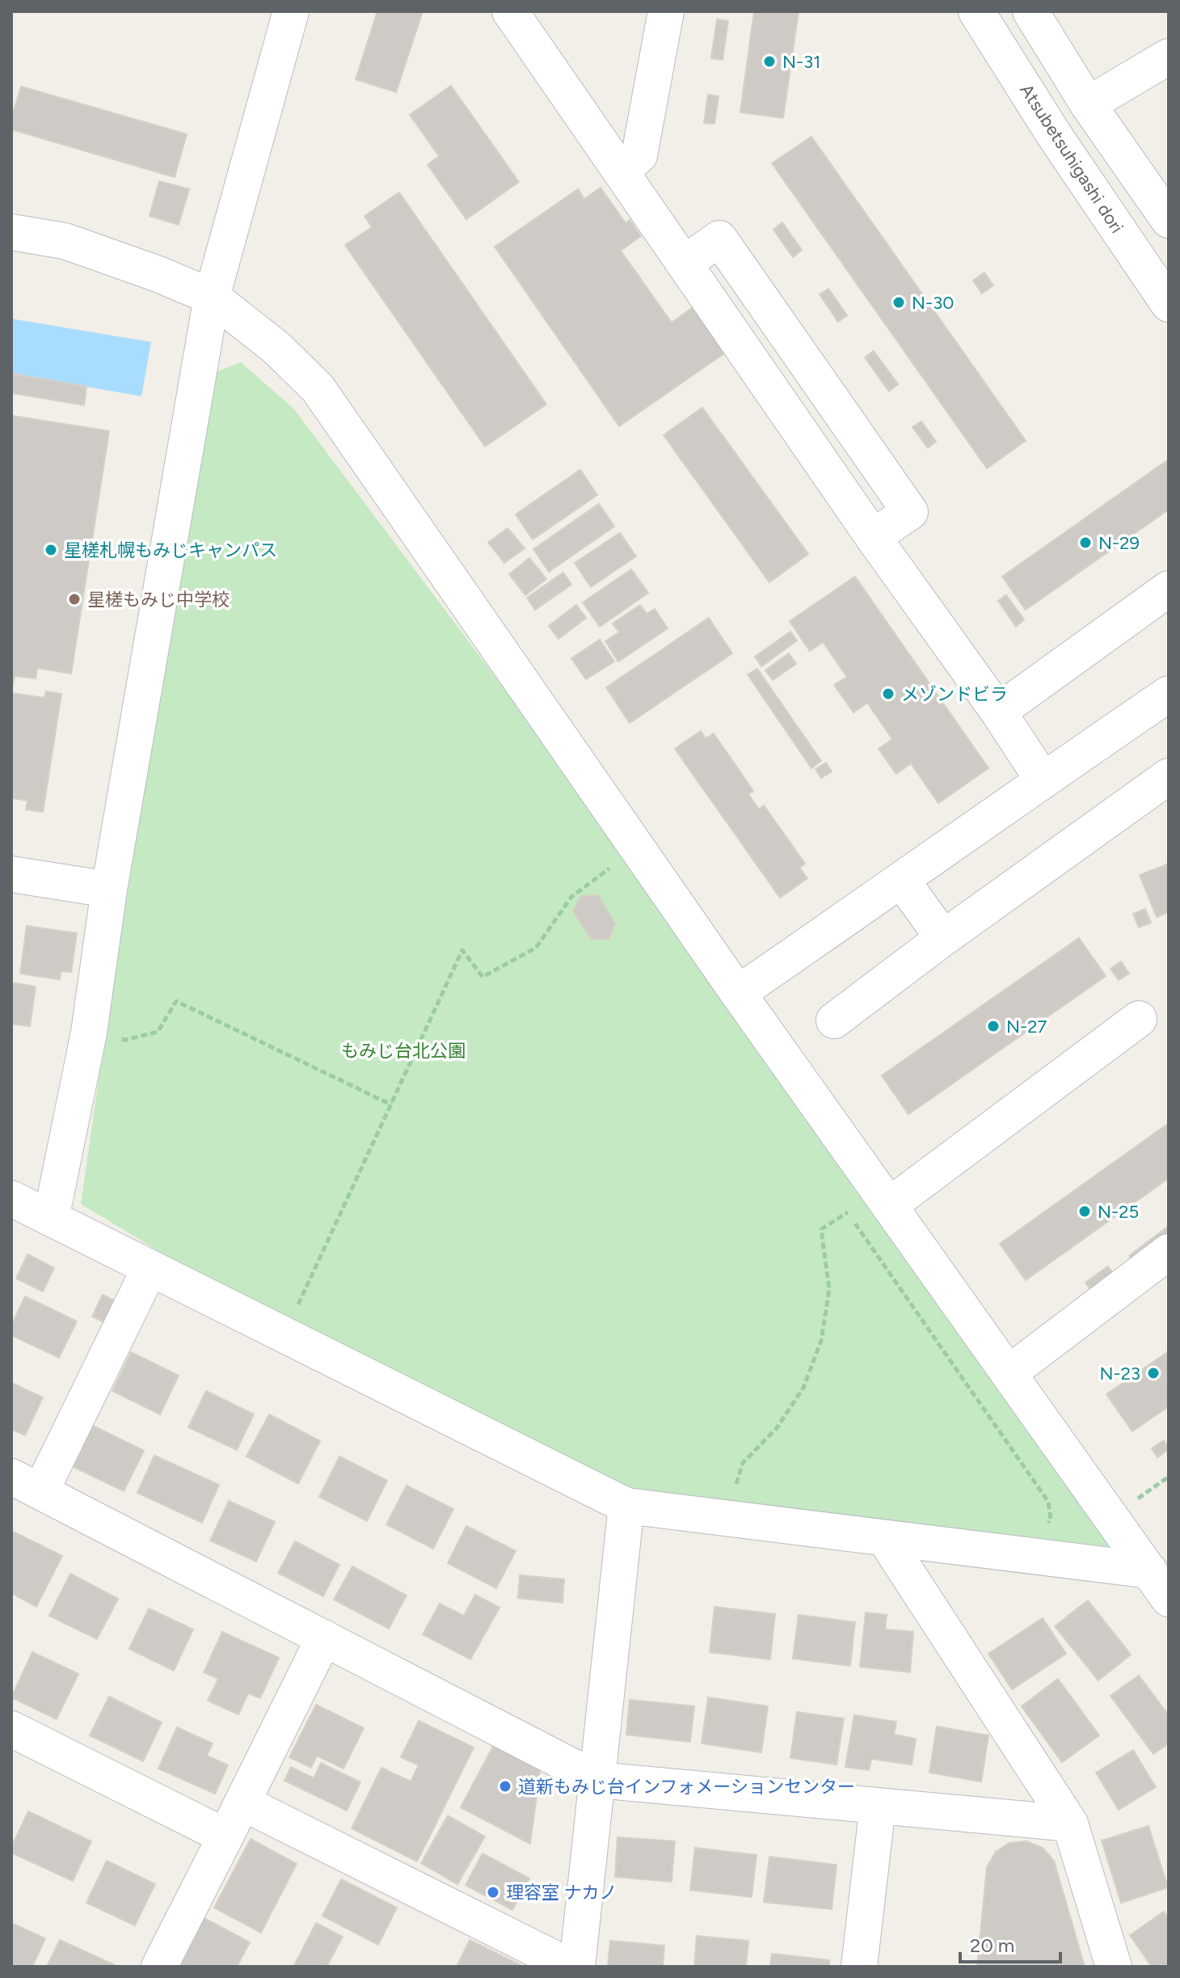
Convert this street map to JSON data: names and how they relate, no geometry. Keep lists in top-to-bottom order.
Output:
{
  "streets": {
    "street": ["Atsubetsuhigashi dori"]
  },
  "parks": ["もみじ台北公園"],
  "places": [
    "N-31",
    "N-30",
    "N-29",
    "星槎札幌もみじキャンパス",
    "星槎もみじ中学校",
    "メゾンドビラ",
    "N-27",
    "N-25",
    "N-23",
    "道新もみじ台インフォメーションセンター",
    "理容室 ナカノ"
  ],
  "scale_bar": "20 m"
}
